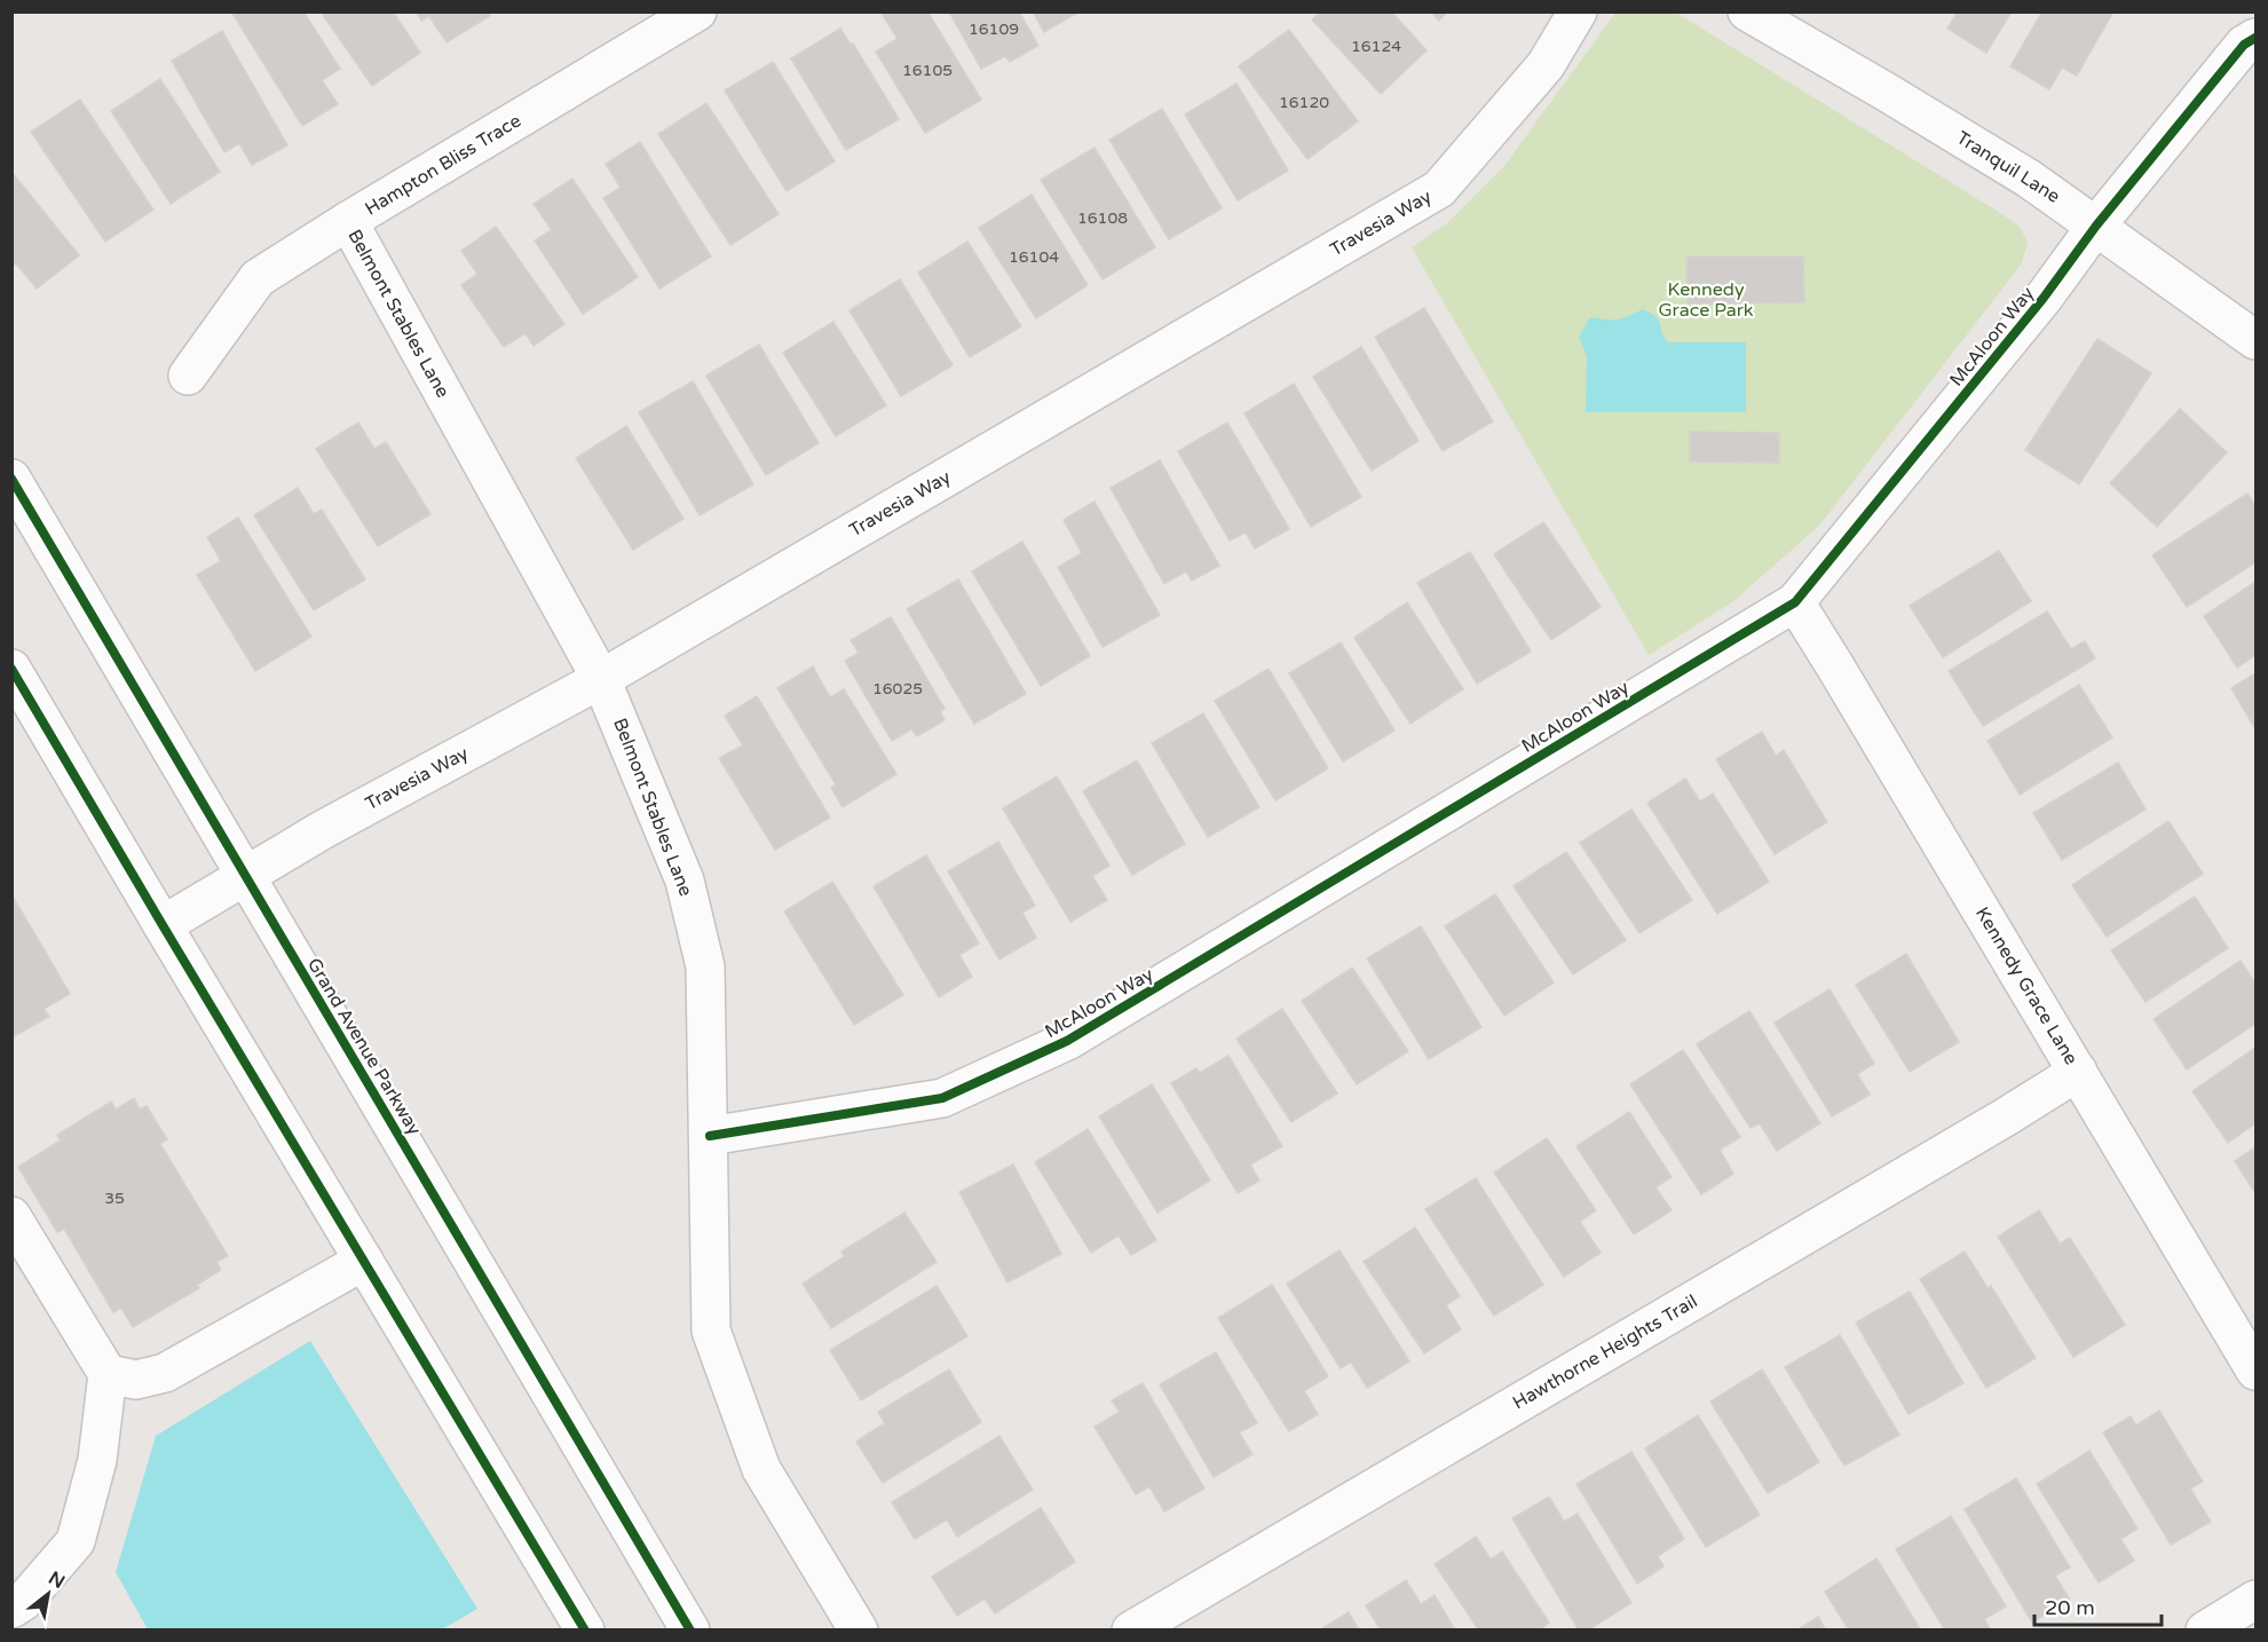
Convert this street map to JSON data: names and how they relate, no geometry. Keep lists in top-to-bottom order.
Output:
{
  "streets": {
    "street": [
      "Hampton Bliss Trace",
      "Tranquil Lane",
      "Travesia Way",
      "Belmont Stables Lane",
      "McAloon Way",
      "Kennedy Grace Lane",
      "Grand Avenue Parkway",
      "Hawthorne Heights Trail"
    ]
  },
  "crossings": [
    ["Hampton Bliss Trace", "Belmont Stables Lane"],
    ["Tranquil Lane", "McAloon Way"],
    ["Travesia Way", "Belmont Stables Lane"],
    ["Travesia Way", "Grand Avenue Parkway"],
    ["Belmont Stables Lane", "McAloon Way"],
    ["McAloon Way", "Kennedy Grace Lane"],
    ["Kennedy Grace Lane", "Hawthorne Heights Trail"]
  ],
  "parks": ["Kennedy Grace Park"],
  "house_numbers": [
    "16109",
    "16124",
    "16105",
    "16120",
    "16108",
    "16104",
    "16025",
    "35"
  ],
  "scale_bar": "20 m",
  "north": "top right"
}
